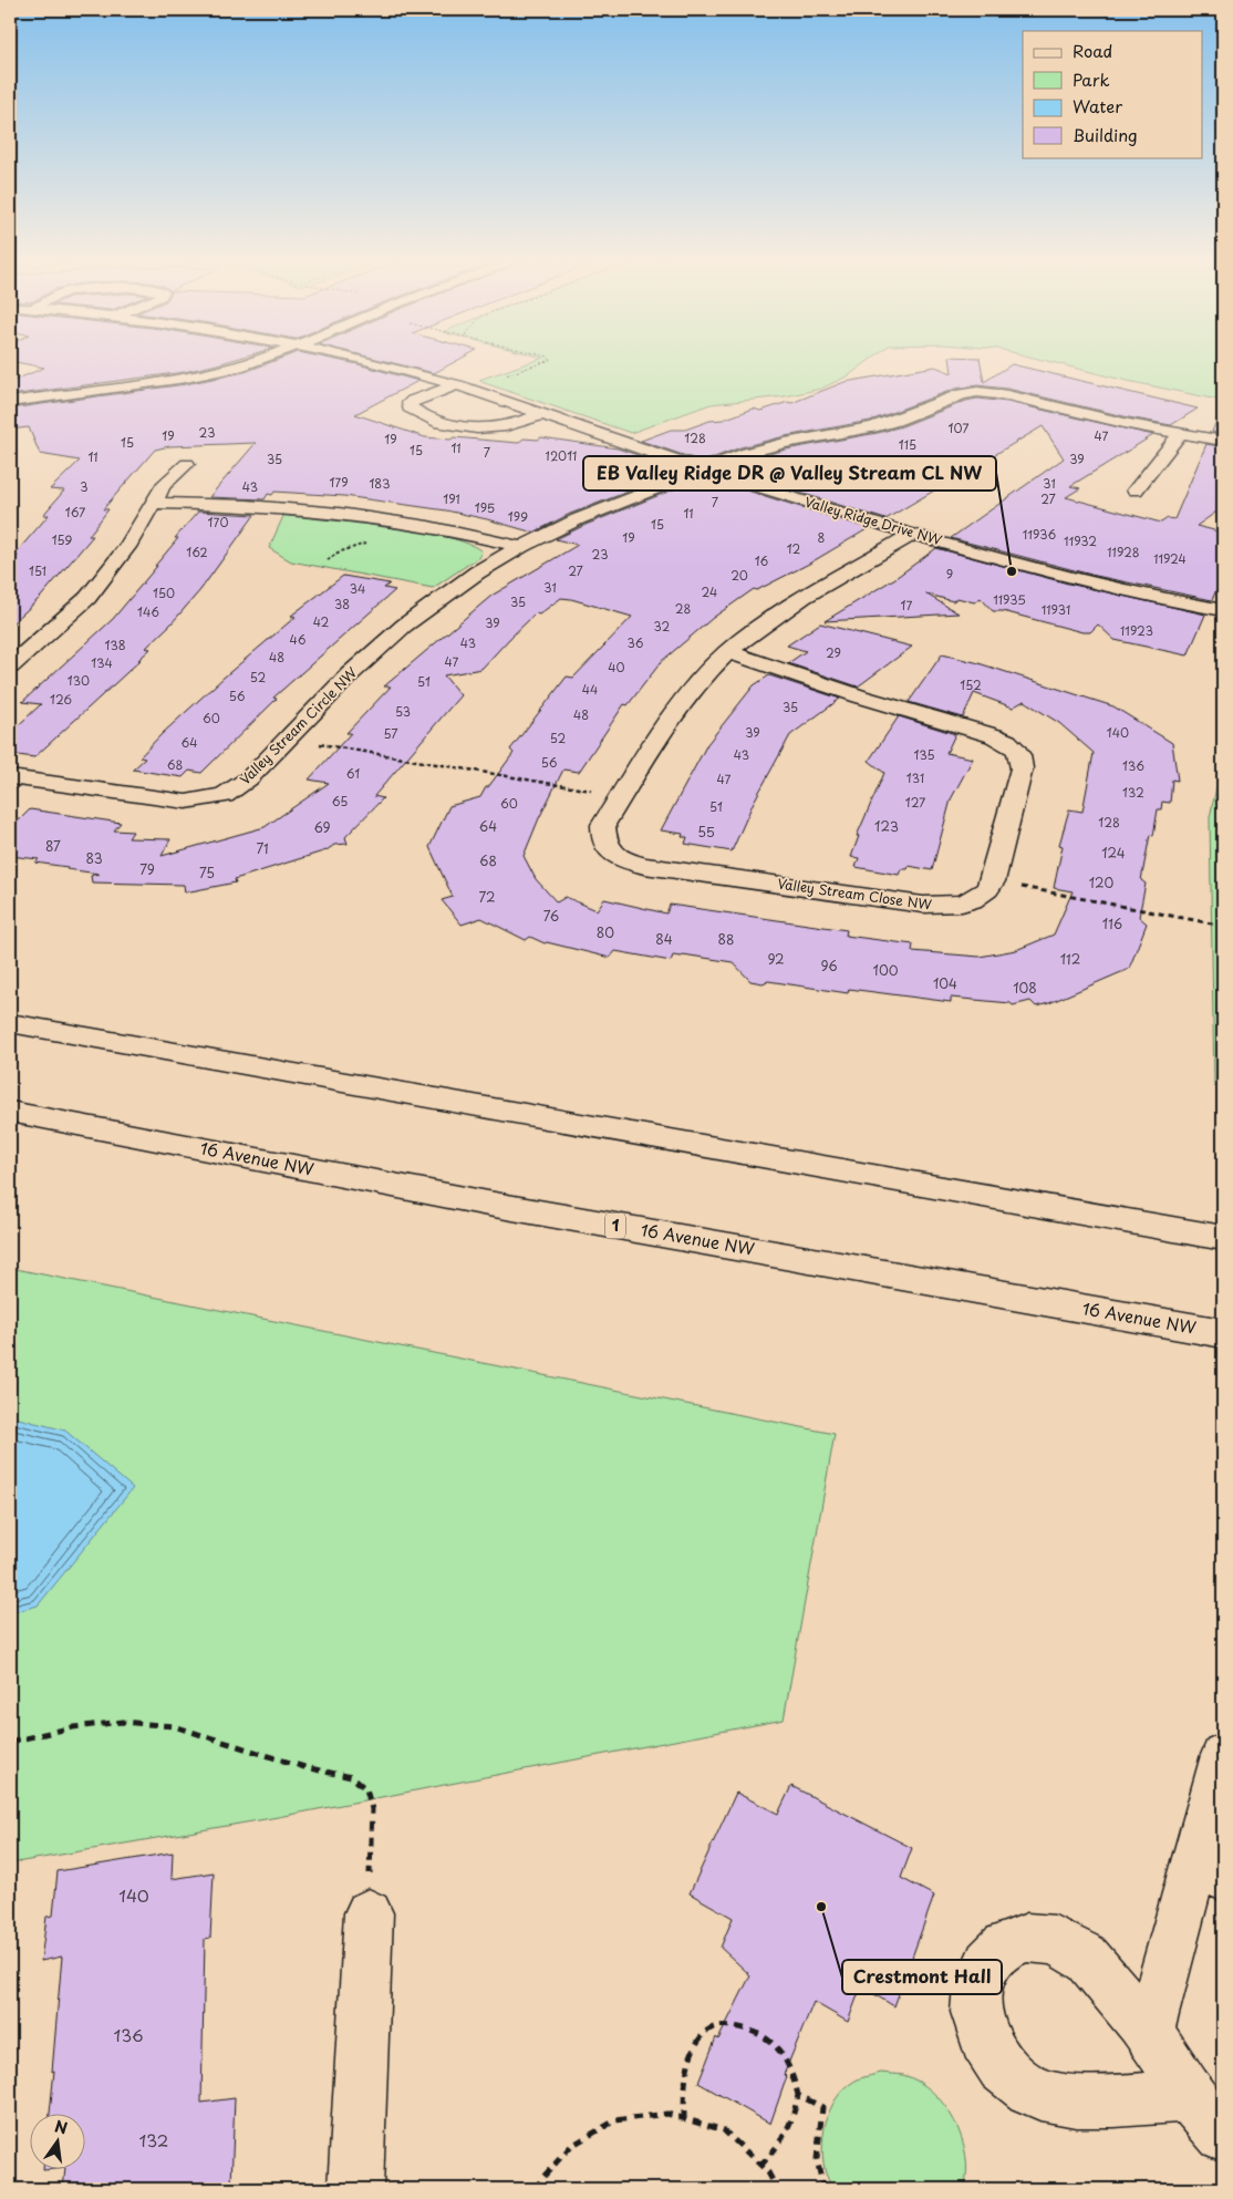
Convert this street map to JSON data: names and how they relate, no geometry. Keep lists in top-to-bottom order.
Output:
{
  "streets": {
    "main road": [
      "Valley Ridge Drive NW",
      "Valley Stream Circle NW",
      "Valley Stream Close NW",
      "16 Avenue NW",
      "1"
    ]
  },
  "crossings": [
    ["Valley Ridge Drive NW", "Valley Stream Circle NW"],
    ["Valley Ridge Drive NW", "Valley Stream Close NW"]
  ],
  "places": ["EB Valley Ridge DR @ Valley Stream CL NW", "Crestmont Hall"],
  "house_numbers": [
    "107",
    "23",
    "19",
    "47",
    "128",
    "19",
    "15",
    "115",
    "11",
    "15",
    "7",
    "12011",
    "11",
    "35",
    "39",
    "179",
    "183",
    "31",
    "3",
    "43",
    "191",
    "27",
    "7",
    "195",
    "167",
    "11",
    "199",
    "170",
    "15",
    "11936",
    "19",
    "8",
    "159",
    "11932",
    "12",
    "162",
    "11928",
    "23",
    "11924",
    "16",
    "151",
    "27",
    "9",
    "20",
    "31",
    "34",
    "24",
    "150",
    "11935",
    "35",
    "38",
    "17",
    "28",
    "11931",
    "146",
    "42",
    "39",
    "32",
    "11923",
    "46",
    "43",
    "36",
    "138",
    "29",
    "48",
    "47",
    "134",
    "40",
    "52",
    "130",
    "51",
    "152",
    "44",
    "56",
    "126",
    "35",
    "53",
    "48",
    "60",
    "39",
    "140",
    "57",
    "52",
    "64",
    "43",
    "135",
    "56",
    "68",
    "136",
    "61",
    "131",
    "47",
    "132",
    "65",
    "127",
    "60",
    "51",
    "128",
    "64",
    "123",
    "69",
    "55",
    "87",
    "71",
    "124",
    "83",
    "68",
    "79",
    "75",
    "120",
    "72",
    "76",
    "116",
    "80",
    "84",
    "88",
    "92",
    "112",
    "96",
    "100",
    "104",
    "108",
    "140",
    "136",
    "132"
  ],
  "legend": [
    "Road",
    "Park",
    "Water",
    "Building"
  ],
  "north": "top"
}
